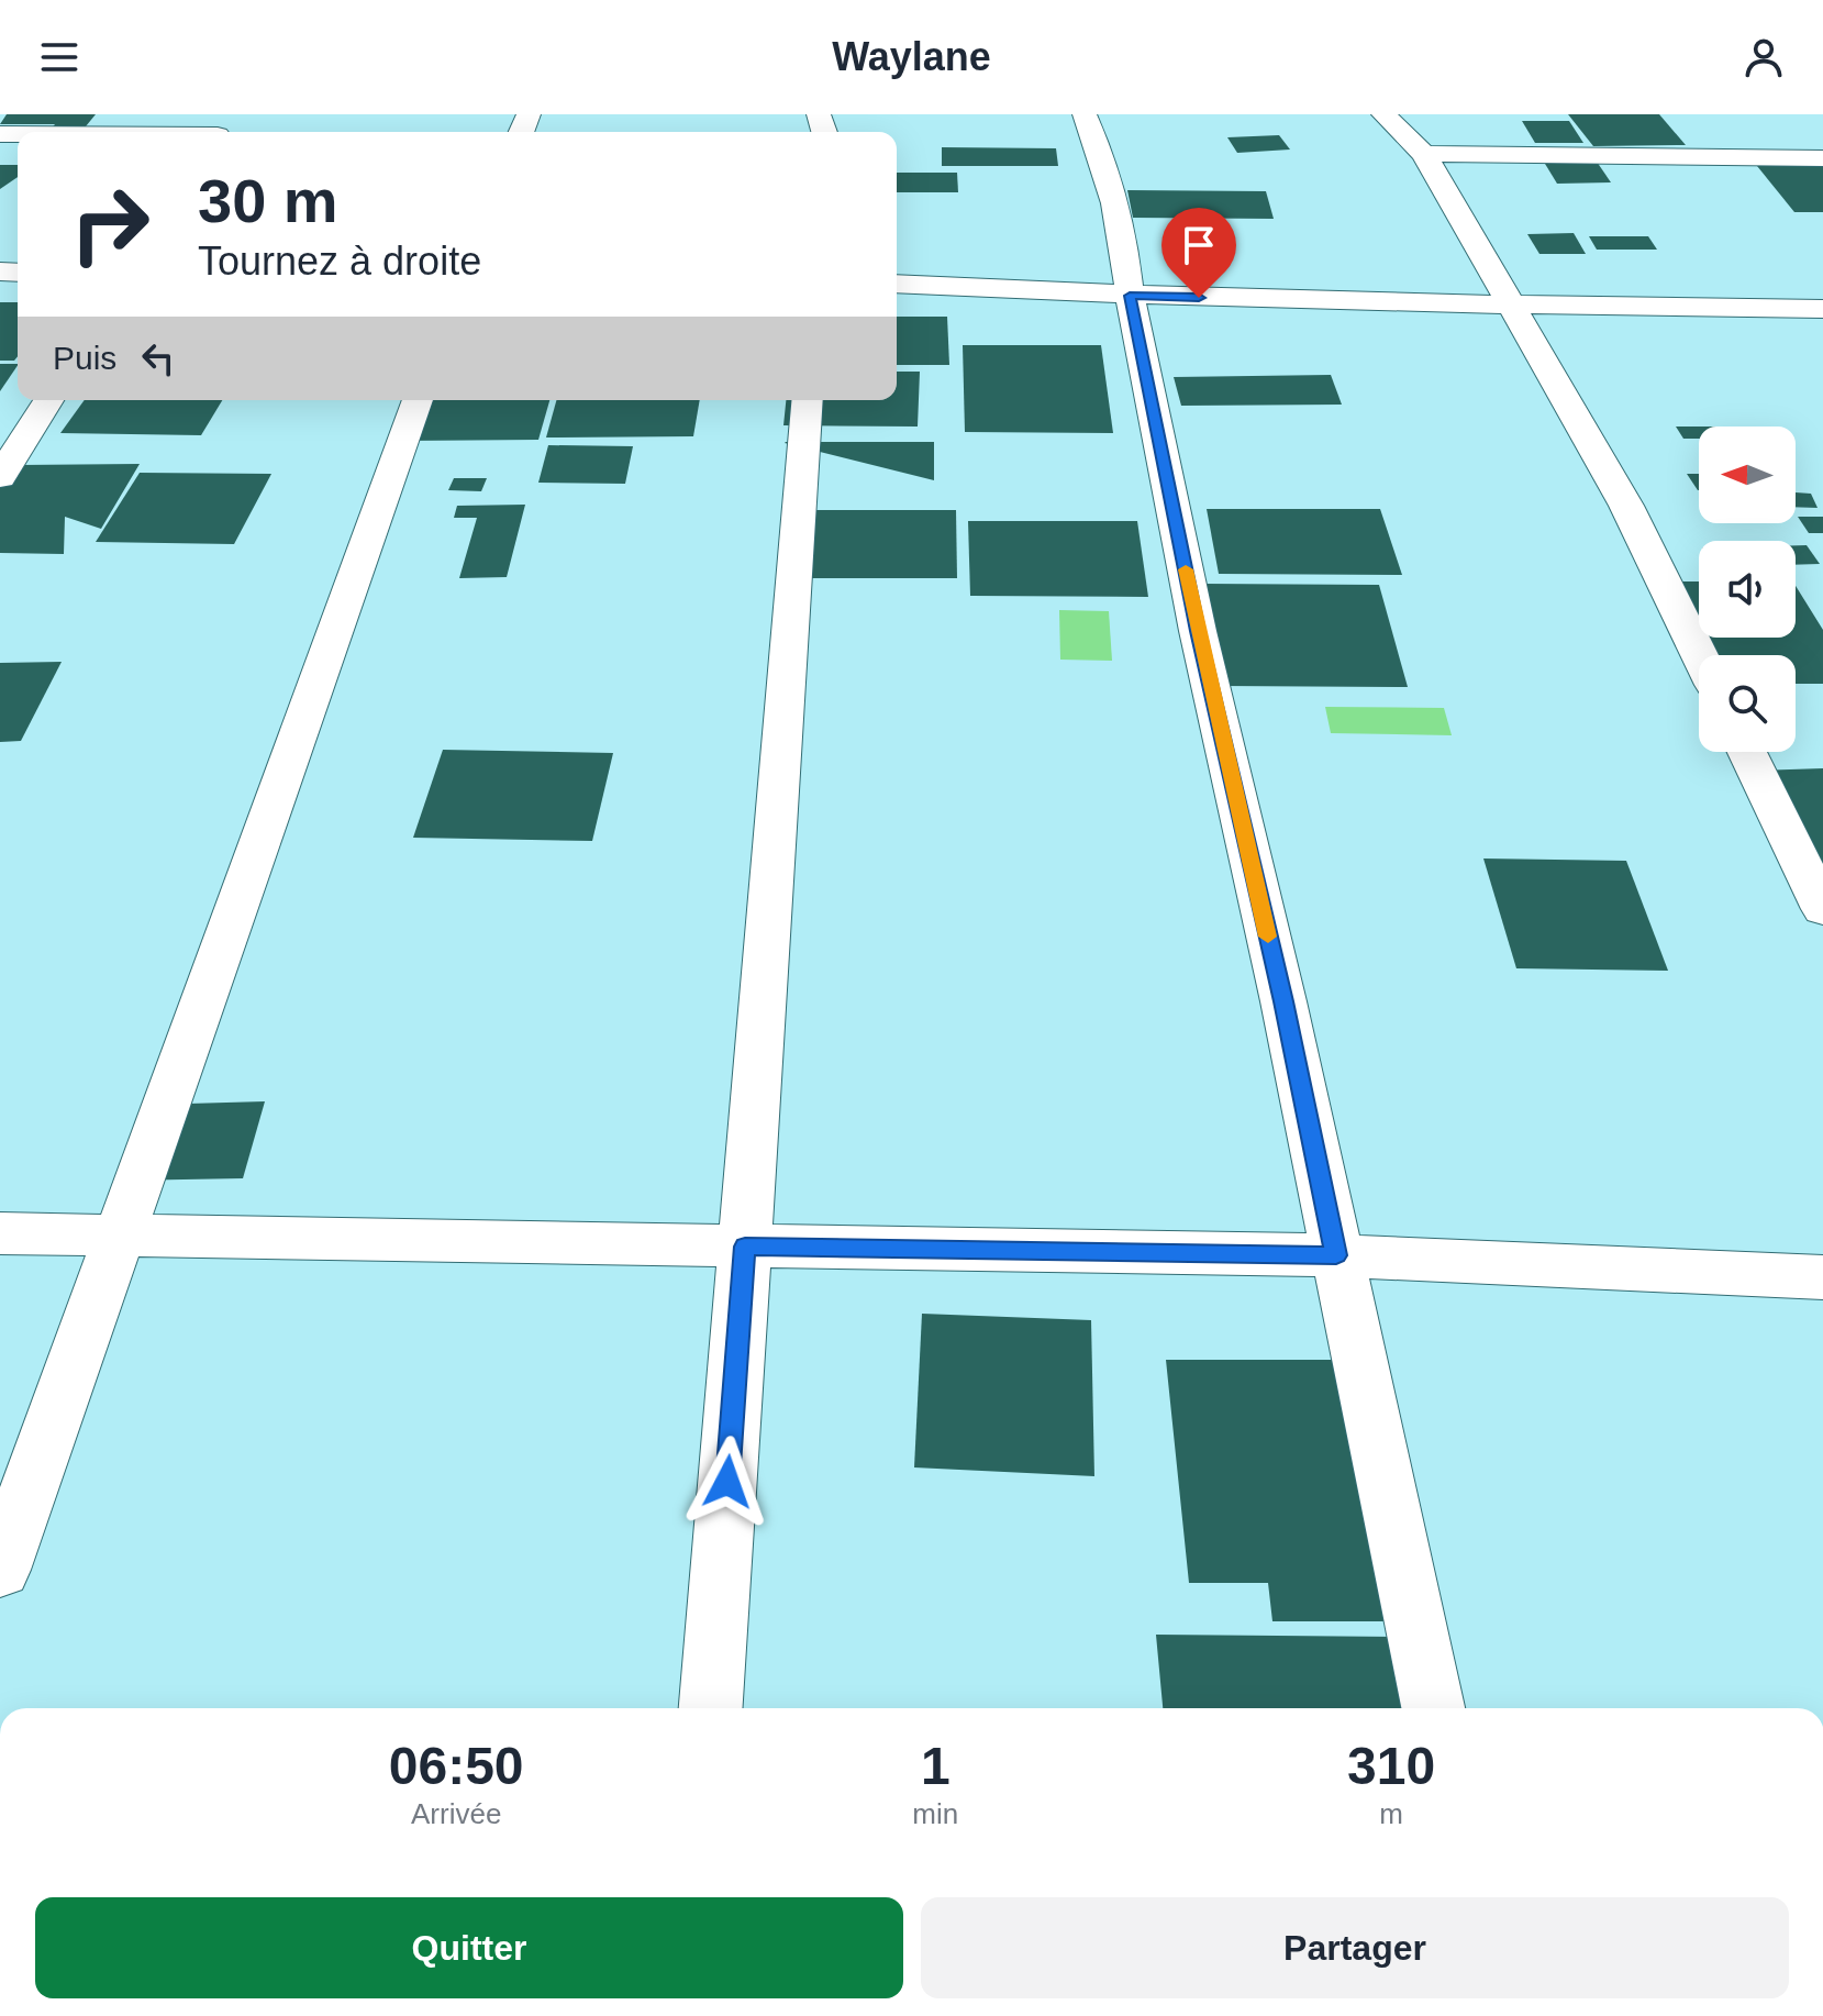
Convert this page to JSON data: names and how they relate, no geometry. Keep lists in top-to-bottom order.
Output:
{
  "north": "left",
  "page": {
    "header": "Waylane",
    "turn": ["30 m", "Tournez à droite"],
    "then": "Puis",
    "eta": [
      "06:50",
      "Arrivée",
      "1",
      "min",
      "310",
      "m"
    ],
    "buttons": ["Quitter", "Partager"]
  }
}
